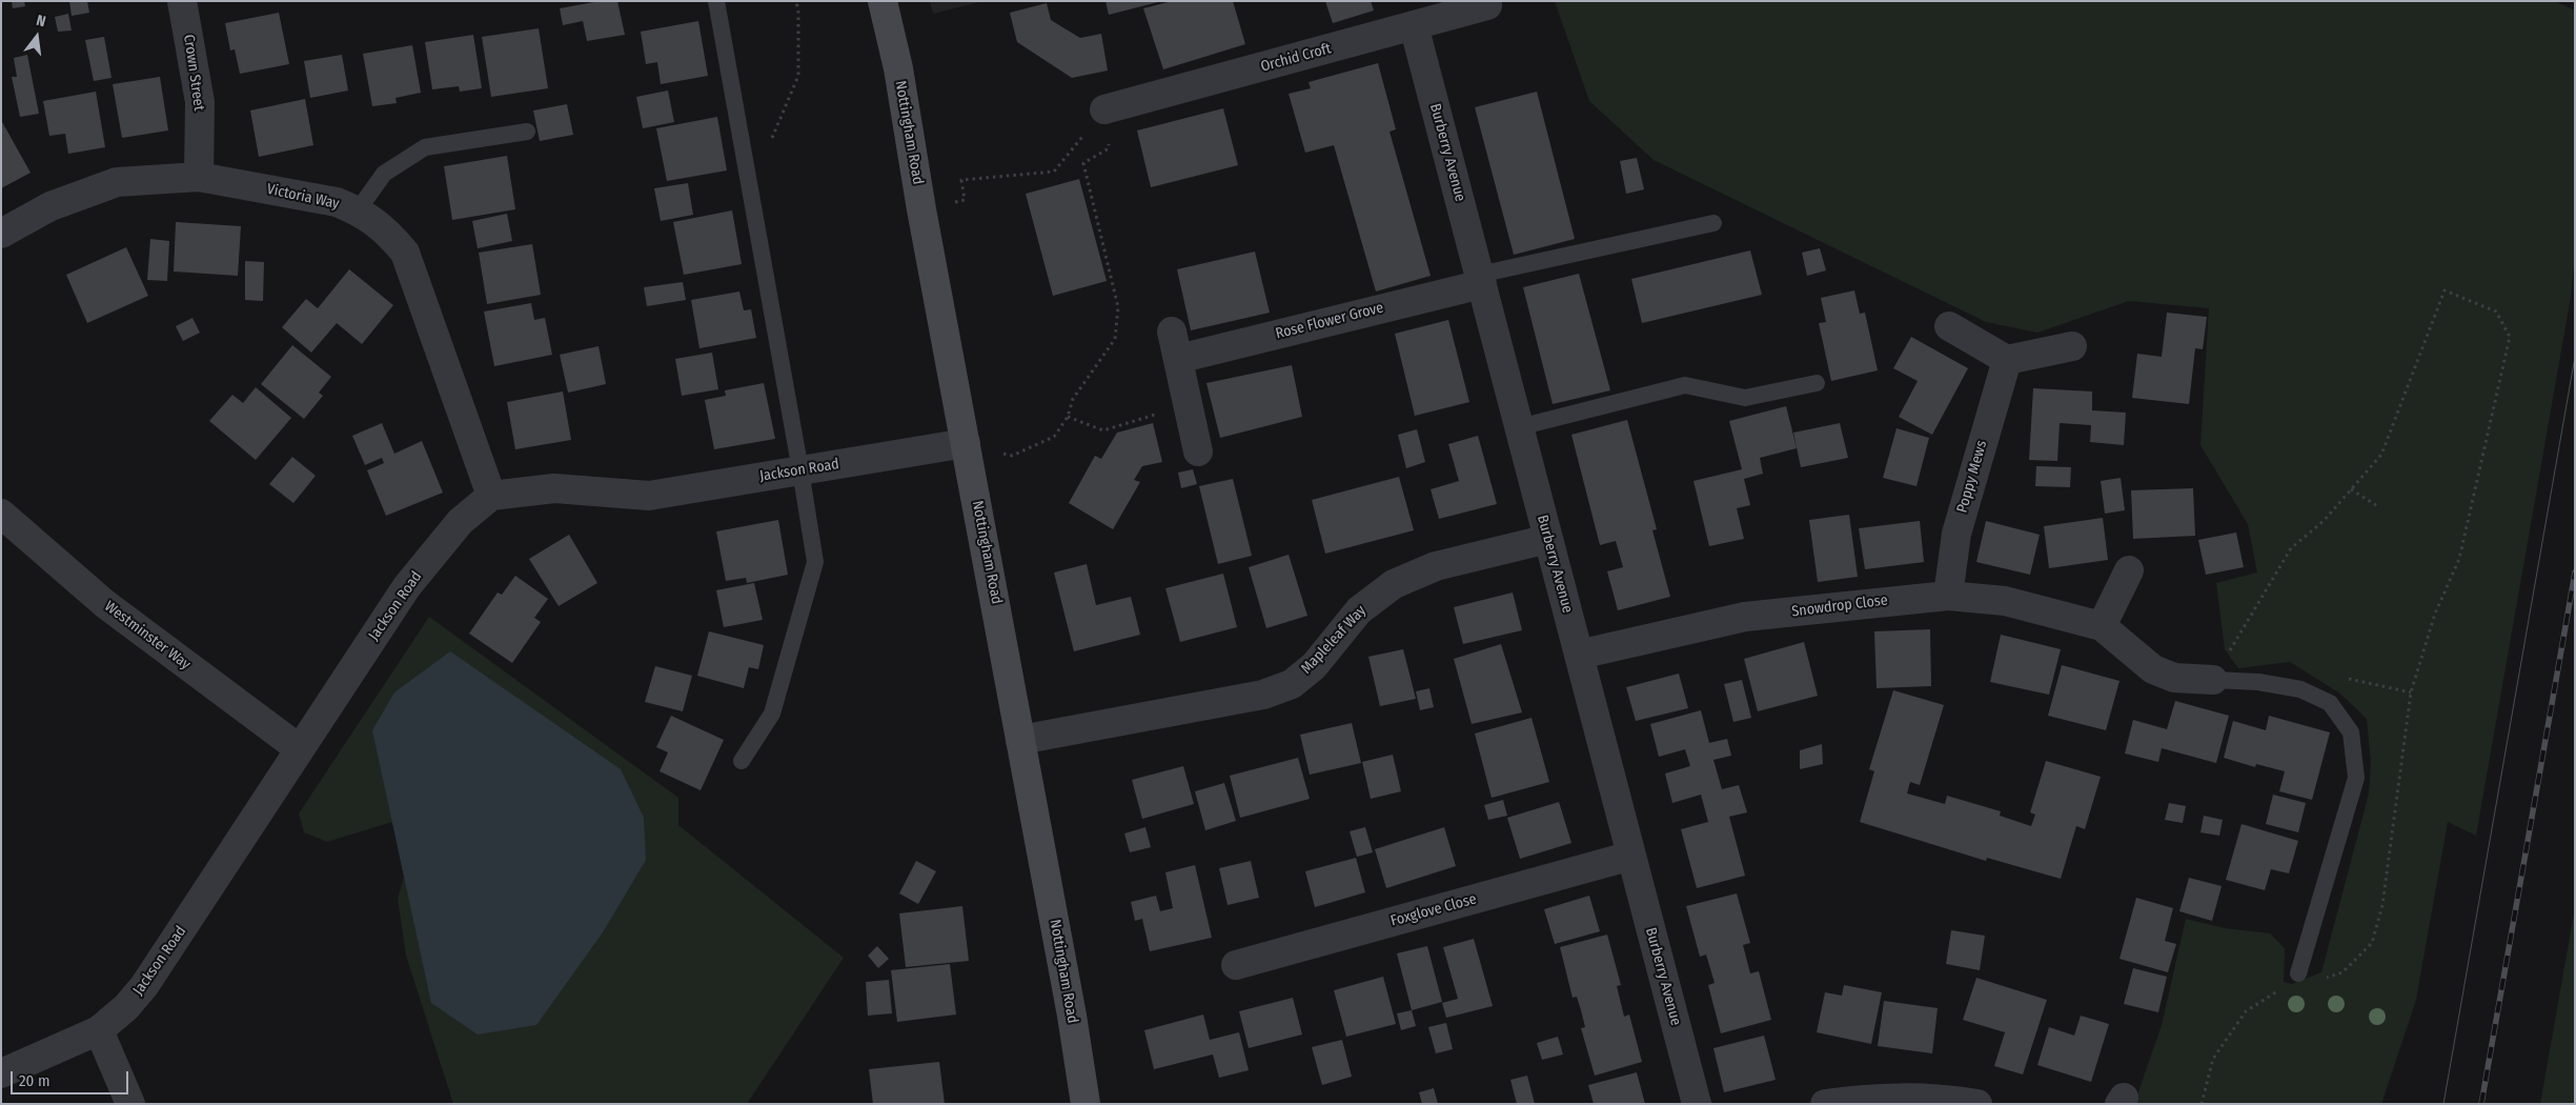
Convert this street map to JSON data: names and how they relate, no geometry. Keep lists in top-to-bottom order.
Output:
{
  "streets": {
    "street": [
      "Orchid Croft",
      "Crown Street",
      "Nottingham Road",
      "Burberry Avenue",
      "Victoria Way",
      "Rose Flower Grove",
      "Jackson Road",
      "Poppy Mews",
      "Snowdrop Close",
      "Westminster Way",
      "Mapleleaf Way",
      "Foxglove Close"
    ]
  },
  "crossings": [
    ["Orchid Croft", "Burberry Avenue"],
    ["Crown Street", "Victoria Way"],
    ["Nottingham Road", "Jackson Road"],
    ["Nottingham Road", "Mapleleaf Way"],
    ["Burberry Avenue", "Rose Flower Grove"],
    ["Burberry Avenue", "Snowdrop Close"],
    ["Burberry Avenue", "Mapleleaf Way"],
    ["Burberry Avenue", "Foxglove Close"],
    ["Victoria Way", "Jackson Road"],
    ["Jackson Road", "Westminster Way"],
    ["Poppy Mews", "Snowdrop Close"]
  ],
  "scale_bar": "20 m",
  "north": "top"
}
